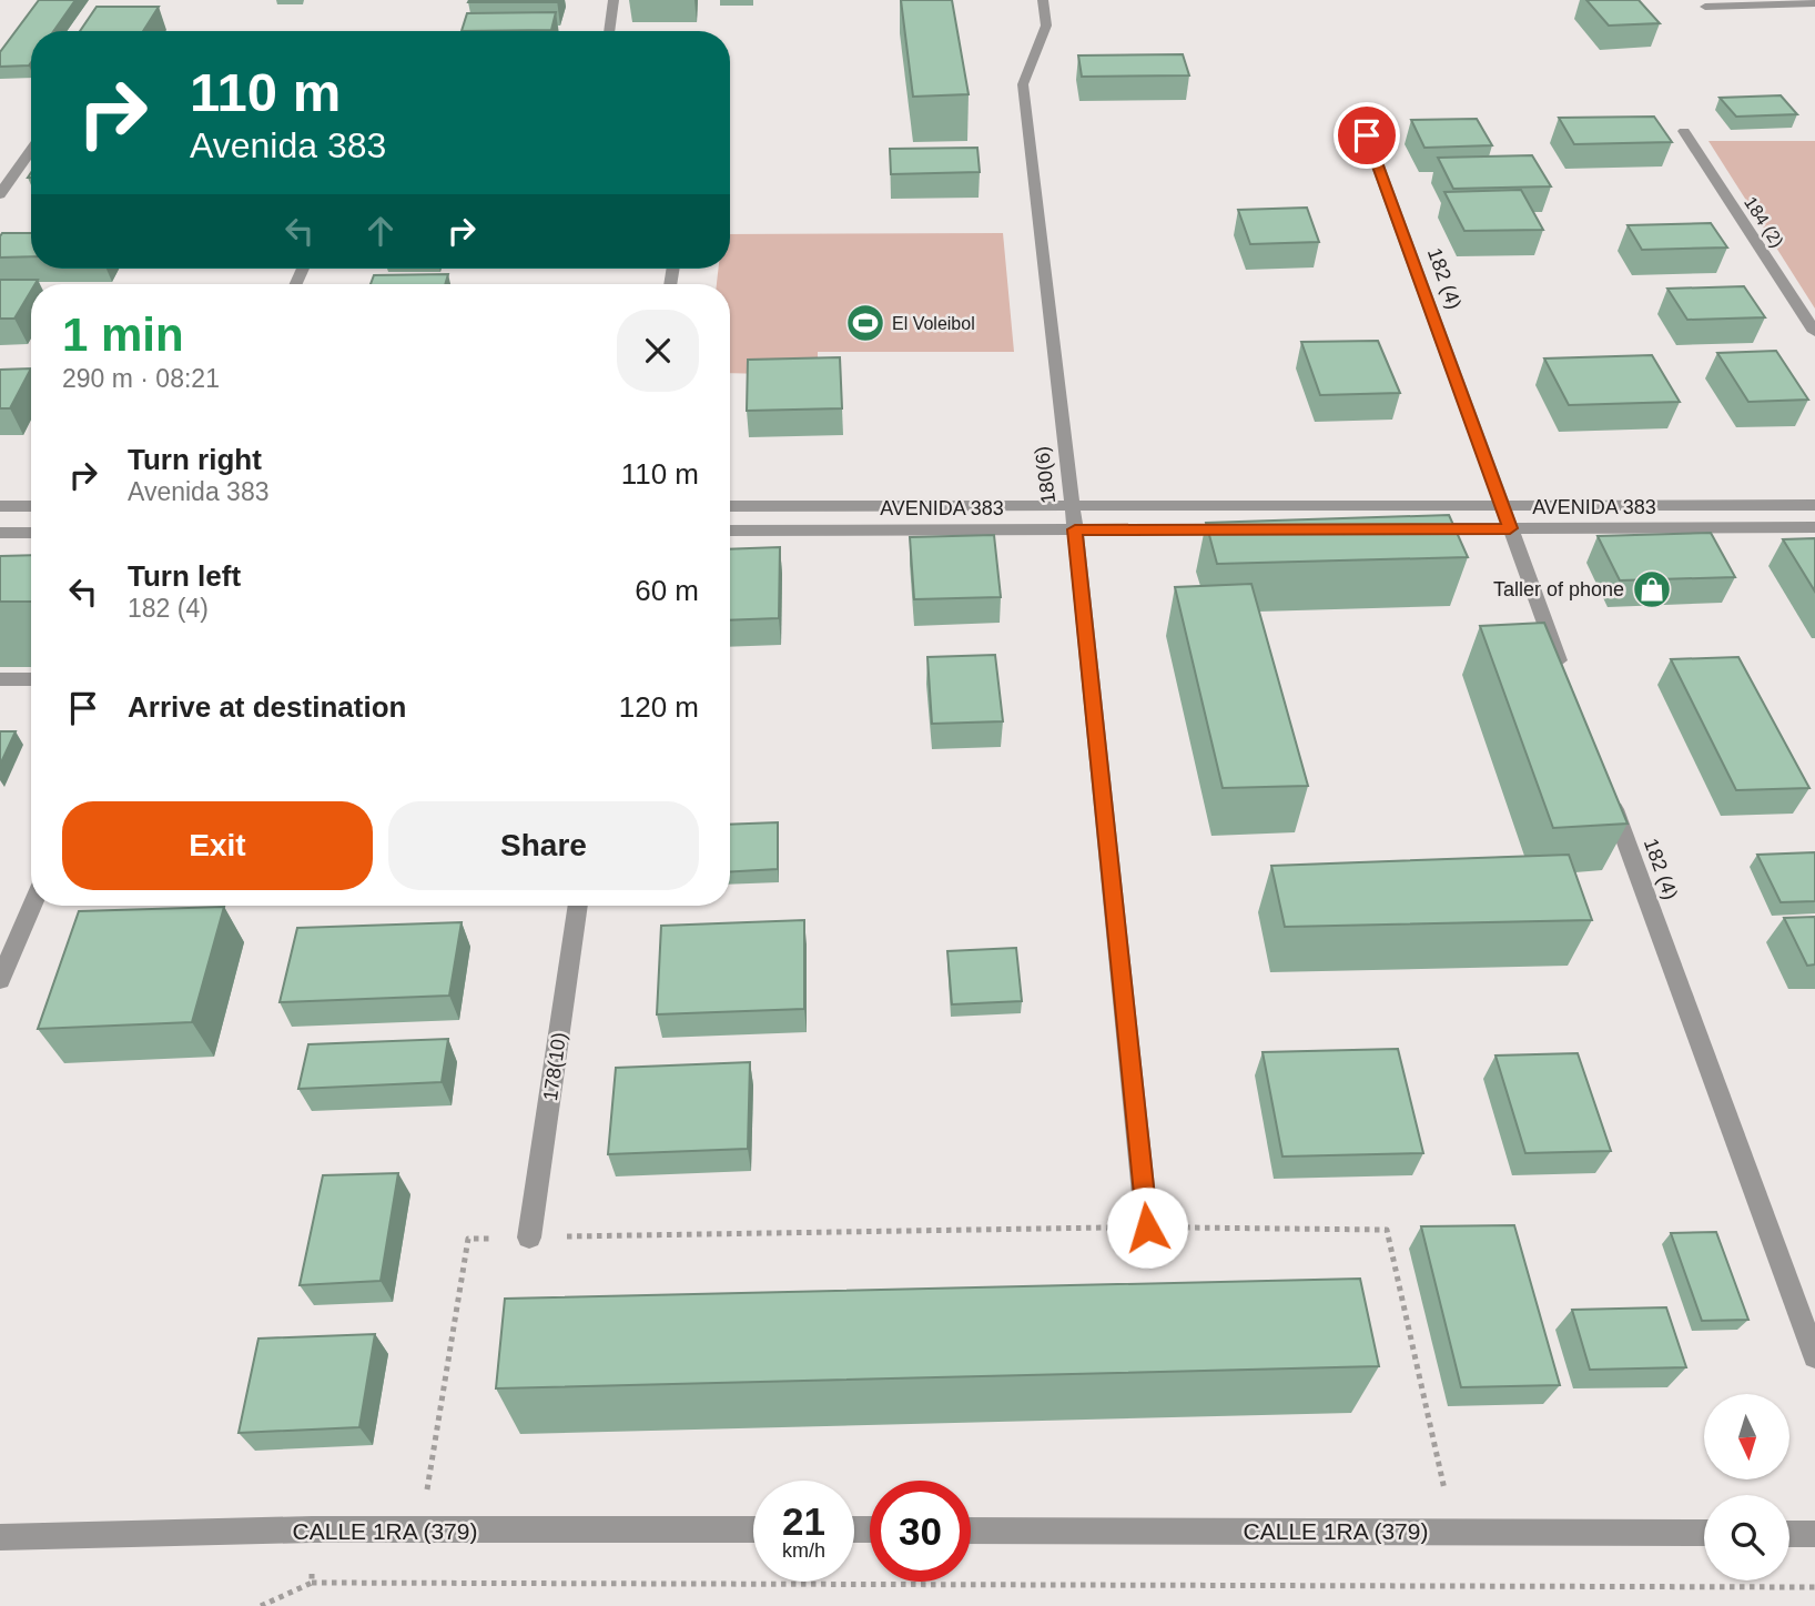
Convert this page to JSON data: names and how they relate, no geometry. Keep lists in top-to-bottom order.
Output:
{
  "streets": {
    "street": [
      "184 (2)",
      "182 (4)",
      "180(6)",
      "AVENIDA 383",
      "178(10)",
      "CALLE 1RA (379)"
    ]
  },
  "crossings": [
    ["182 (4)", "AVENIDA 383"],
    ["180(6)", "AVENIDA 383"]
  ],
  "places": {
    "sports": ["El Voleibol"],
    "shop": ["Taller of phone"]
  },
  "north": "bottom",
  "page": {
    "turn": ["110 m", "Avenida 383"],
    "heading": ["1 min", "290 m · 08:21"],
    "list": [
      {
        "name": "Turn right",
        "note": "Avenida 383",
        "value": "110 m"
      },
      {
        "name": "Turn left",
        "note": "182 (4)",
        "value": "60 m"
      },
      {
        "name": "Arrive at destination",
        "value": "120 m"
      }
    ],
    "buttons": ["Exit", "Share"],
    "speed": "21 km/h",
    "limit": "30"
  }
}
